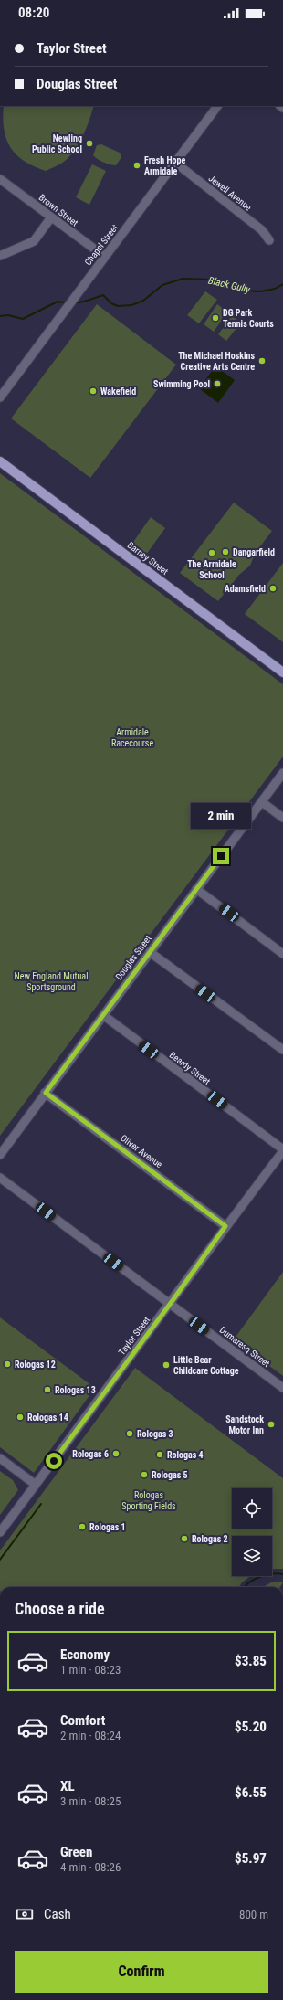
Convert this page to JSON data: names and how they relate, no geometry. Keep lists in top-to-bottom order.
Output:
{
  "streets": {
    "main road": ["Barney Street"],
    "street": [
      "Jewell Avenue",
      "Brown Street",
      "Chapel Street",
      "Douglas Street",
      "Beardy Street",
      "Oliver Avenue",
      "Taylor Street",
      "Dumaresq Street"
    ]
  },
  "crossings": [
    ["Jewell Avenue", "Chapel Street"],
    ["Brown Street", "Chapel Street"],
    ["Douglas Street", "Beardy Street"],
    ["Douglas Street", "Oliver Avenue"],
    ["Beardy Street", "Taylor Street"],
    ["Oliver Avenue", "Taylor Street"],
    ["Taylor Street", "Dumaresq Street"]
  ],
  "water": ["Black Gully"],
  "parks": ["Armidale Racecourse", "New England Mutual Sportsground", "Rologas Sporting Fields"],
  "places": [
    "Newling Public School",
    "Fresh Hope Armidale",
    "DG Park Tennis Courts",
    "The Michael Hoskins Creative Arts Centre",
    "Swimming Pool",
    "Wakefield",
    "Dangarfield",
    "The Armidale School",
    "Adamsfield",
    "Rologas 12",
    "Little Bear Childcare Cottage",
    "Rologas 13",
    "Rologas 14",
    "Sandstock Motor Inn",
    "Rologas 3",
    "Rologas 6",
    "Rologas 4",
    "Rologas 5",
    "Rologas 1",
    "Rologas 2"
  ],
  "page": {
    "status": "08:20",
    "banner": ["Taylor Street", "Douglas Street"],
    "bubble": "2 min",
    "heading": "Choose a ride",
    "list": [
      {
        "name": "Economy",
        "note": "1 min · 08:23",
        "value": "$3.85"
      },
      {
        "name": "Comfort",
        "note": "2 min · 08:24",
        "value": "$5.20"
      },
      {
        "name": "XL",
        "note": "3 min · 08:25",
        "value": "$6.55"
      },
      {
        "name": "Green",
        "note": "4 min · 08:26",
        "value": "$5.97"
      }
    ],
    "pay": ["Cash", "800 m"],
    "buttons": "Confirm"
  }
}
